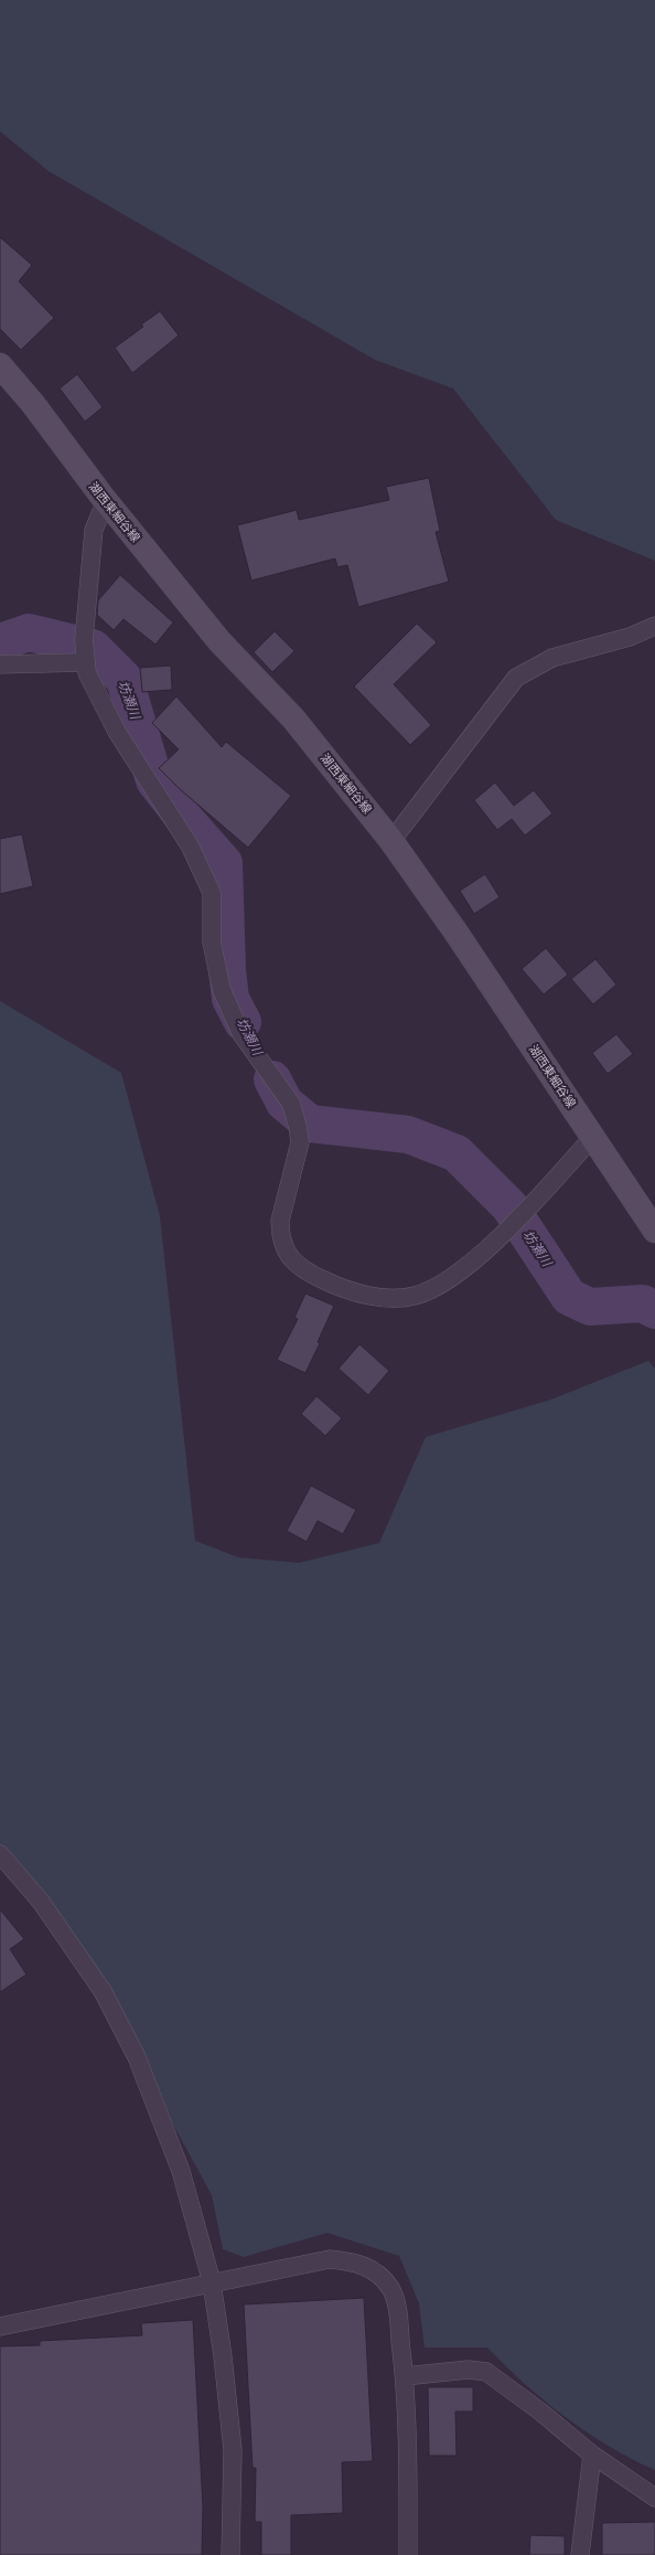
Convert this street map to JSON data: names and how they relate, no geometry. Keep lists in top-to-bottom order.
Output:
{
  "streets": {
    "main road": ["湖西東細谷線"]
  },
  "water": ["坊瀬川"]
}
